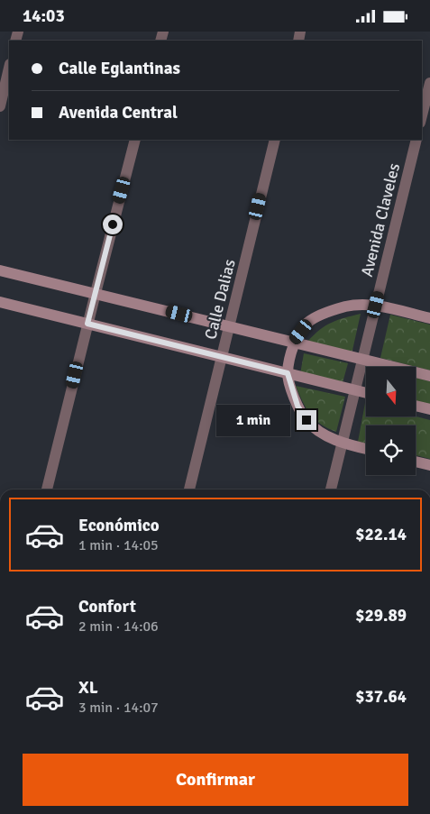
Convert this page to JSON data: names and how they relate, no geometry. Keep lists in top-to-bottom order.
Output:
{
  "streets": {
    "street": ["Avenida Claveles", "Calle Dalias"]
  },
  "north": "bottom",
  "page": {
    "status": "14:03",
    "banner": ["Calle Eglantinas", "Avenida Central"],
    "bubble": "1 min",
    "list": [
      {
        "name": "Económico",
        "note": "1 min · 14:05",
        "value": "$22.14"
      },
      {
        "name": "Confort",
        "note": "2 min · 14:06",
        "value": "$29.89"
      },
      {
        "name": "XL",
        "note": "3 min · 14:07",
        "value": "$37.64"
      }
    ],
    "buttons": "Confirmar"
  }
}
